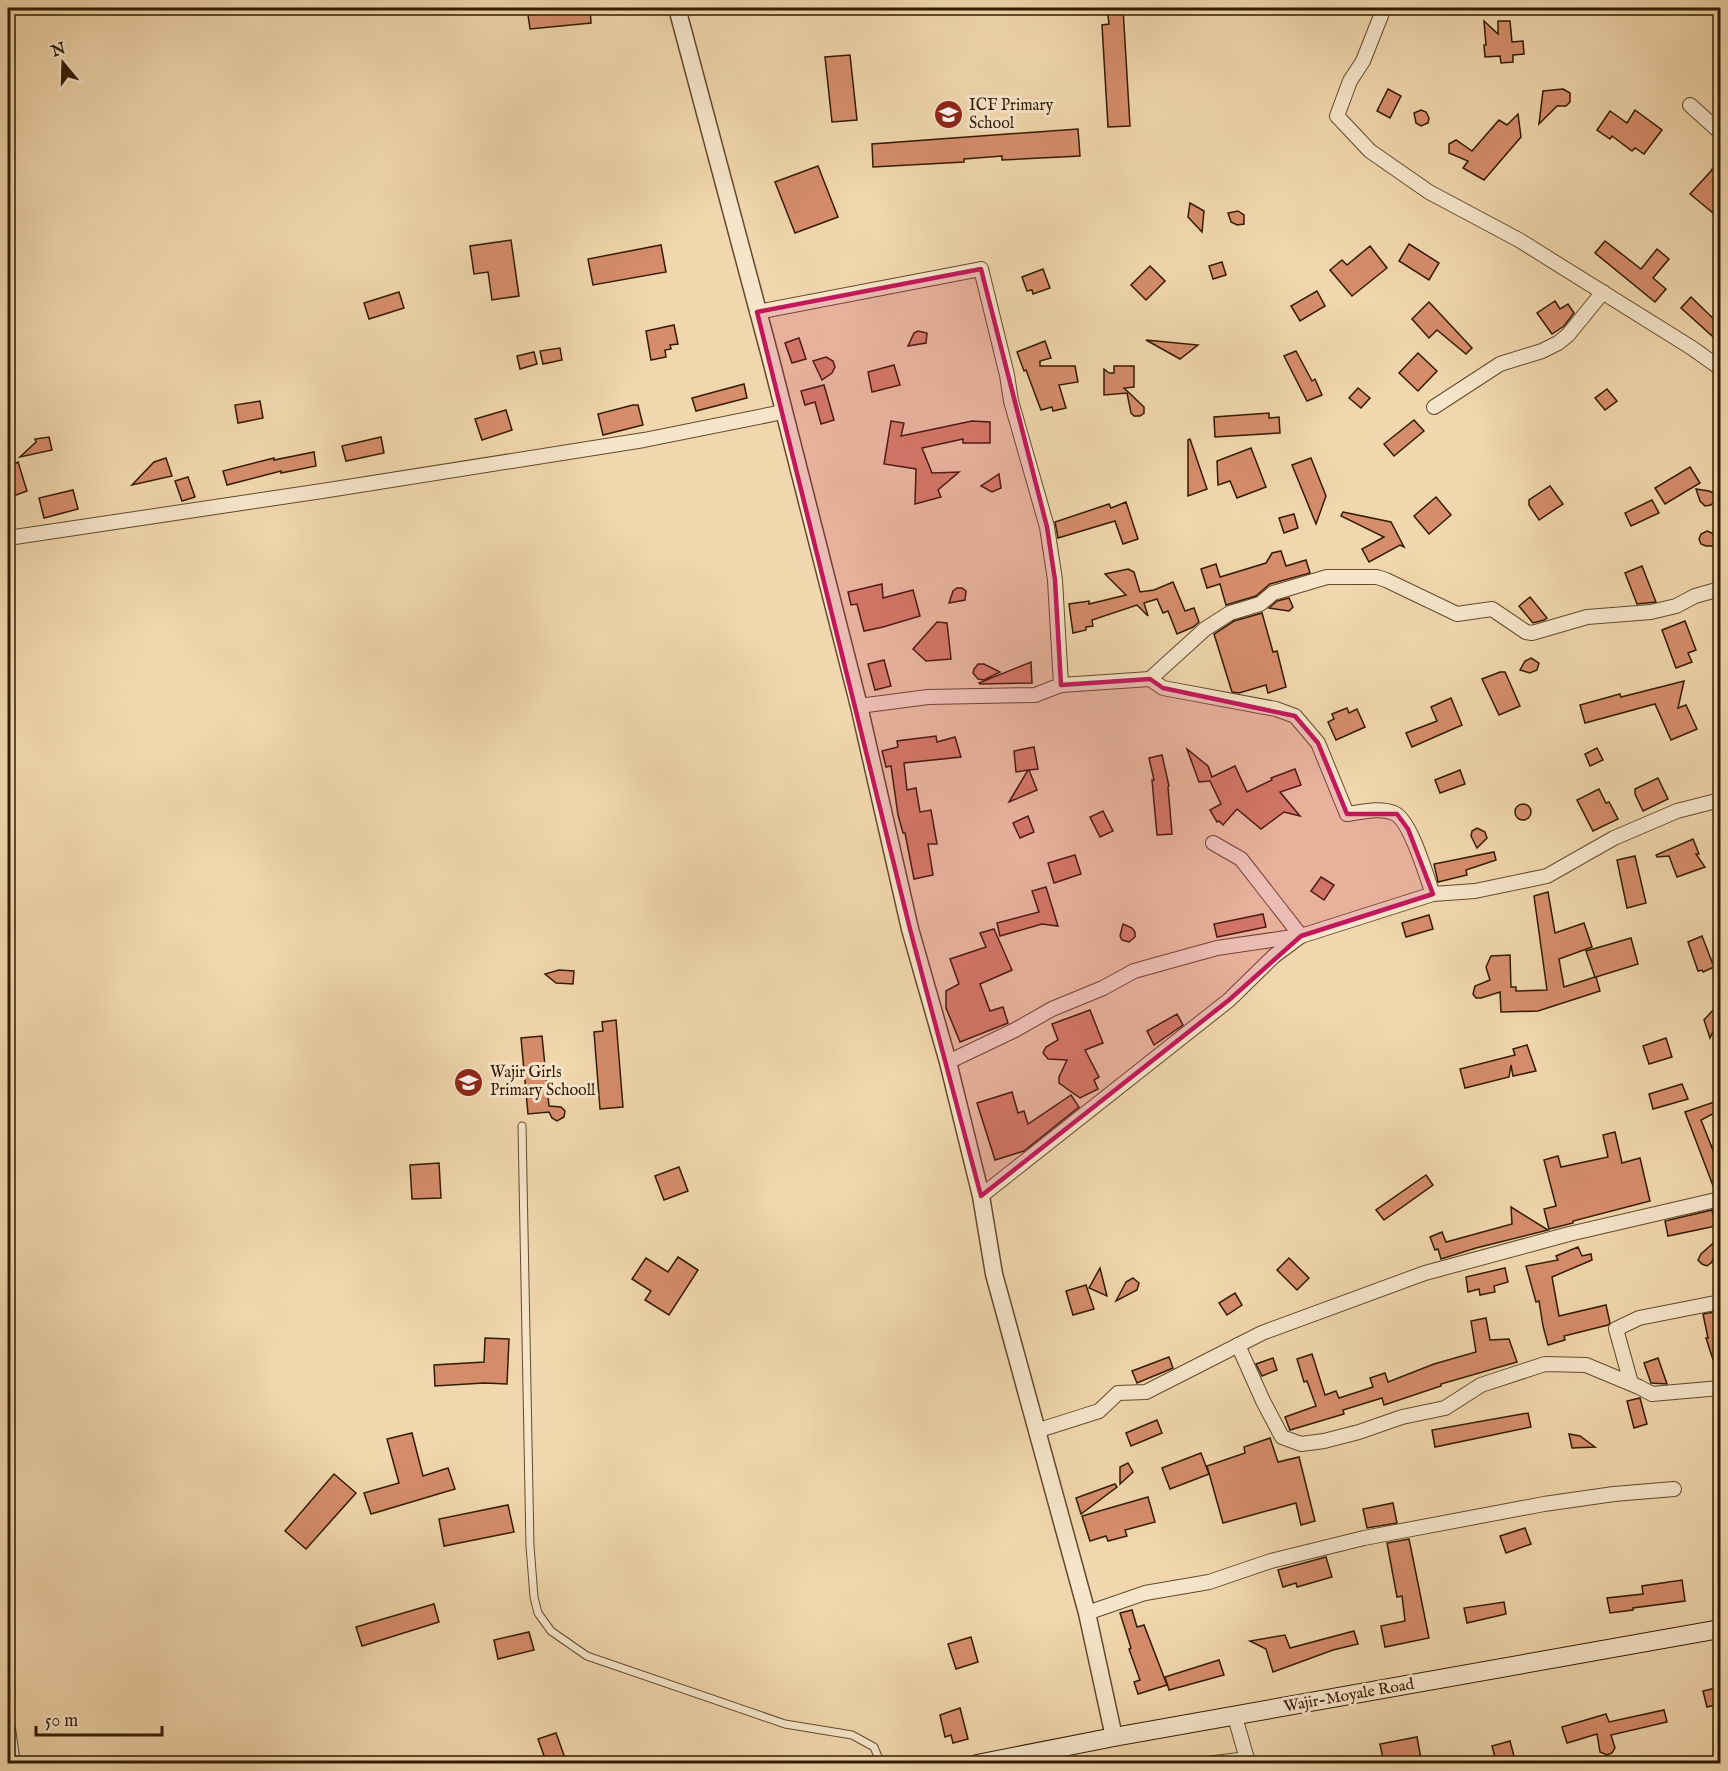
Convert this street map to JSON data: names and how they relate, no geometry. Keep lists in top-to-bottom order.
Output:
{
  "streets": {
    "main road": ["Wajir-Moyale Road"]
  },
  "places": {
    "school or university": ["ICF Primary School", "Wajir Girls Primary Schooll"]
  },
  "scale_bar": "50 m",
  "north": "top"
}
